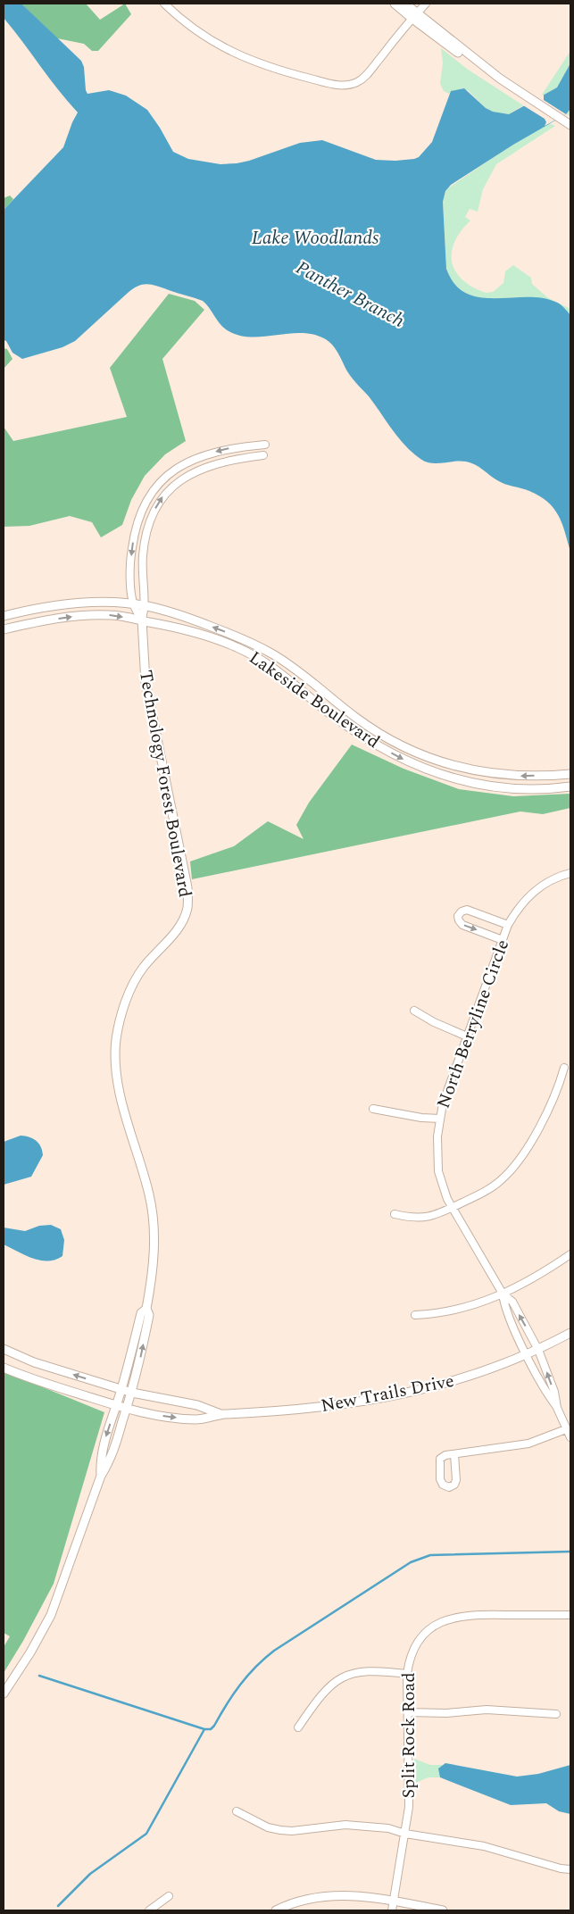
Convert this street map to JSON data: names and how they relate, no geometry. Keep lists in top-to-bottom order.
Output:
{
  "streets": {
    "street": [
      "Lakeside Boulevard",
      "Technology Forest Boulevard",
      "North Berryline Circle",
      "New Trails Drive",
      "Split Rock Road"
    ]
  },
  "crossings": [
    ["Lakeside Boulevard", "Technology Forest Boulevard"],
    ["Technology Forest Boulevard", "New Trails Drive"],
    ["North Berryline Circle", "New Trails Drive"]
  ],
  "water": ["Lake Woodlands", "Panther Branch"]
}
